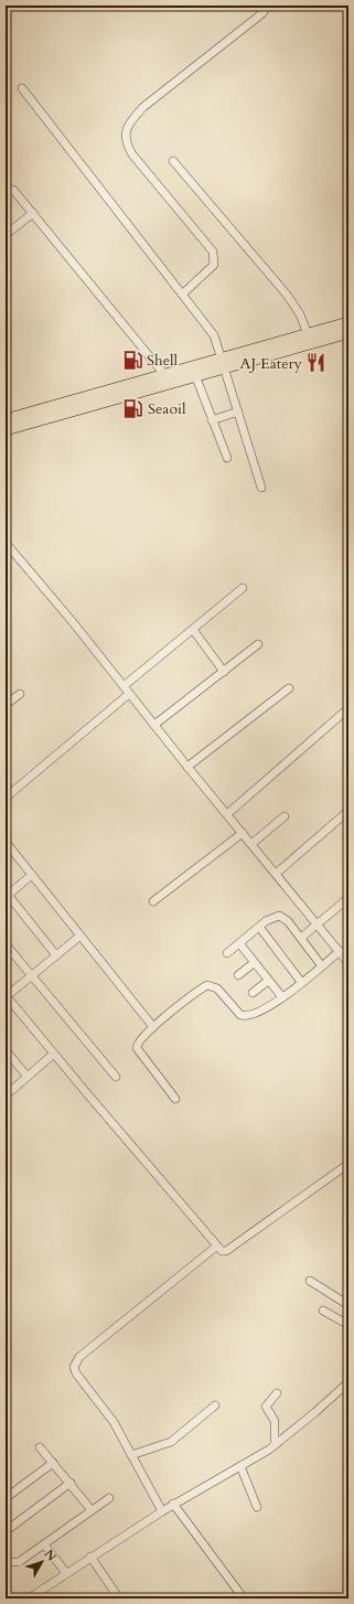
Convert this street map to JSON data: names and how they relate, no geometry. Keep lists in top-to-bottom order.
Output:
{
  "places": {
    "fuel station": ["Shell", "Seaoil"],
    "restaurant": ["AJ Eatery"]
  },
  "north": "top right"
}
